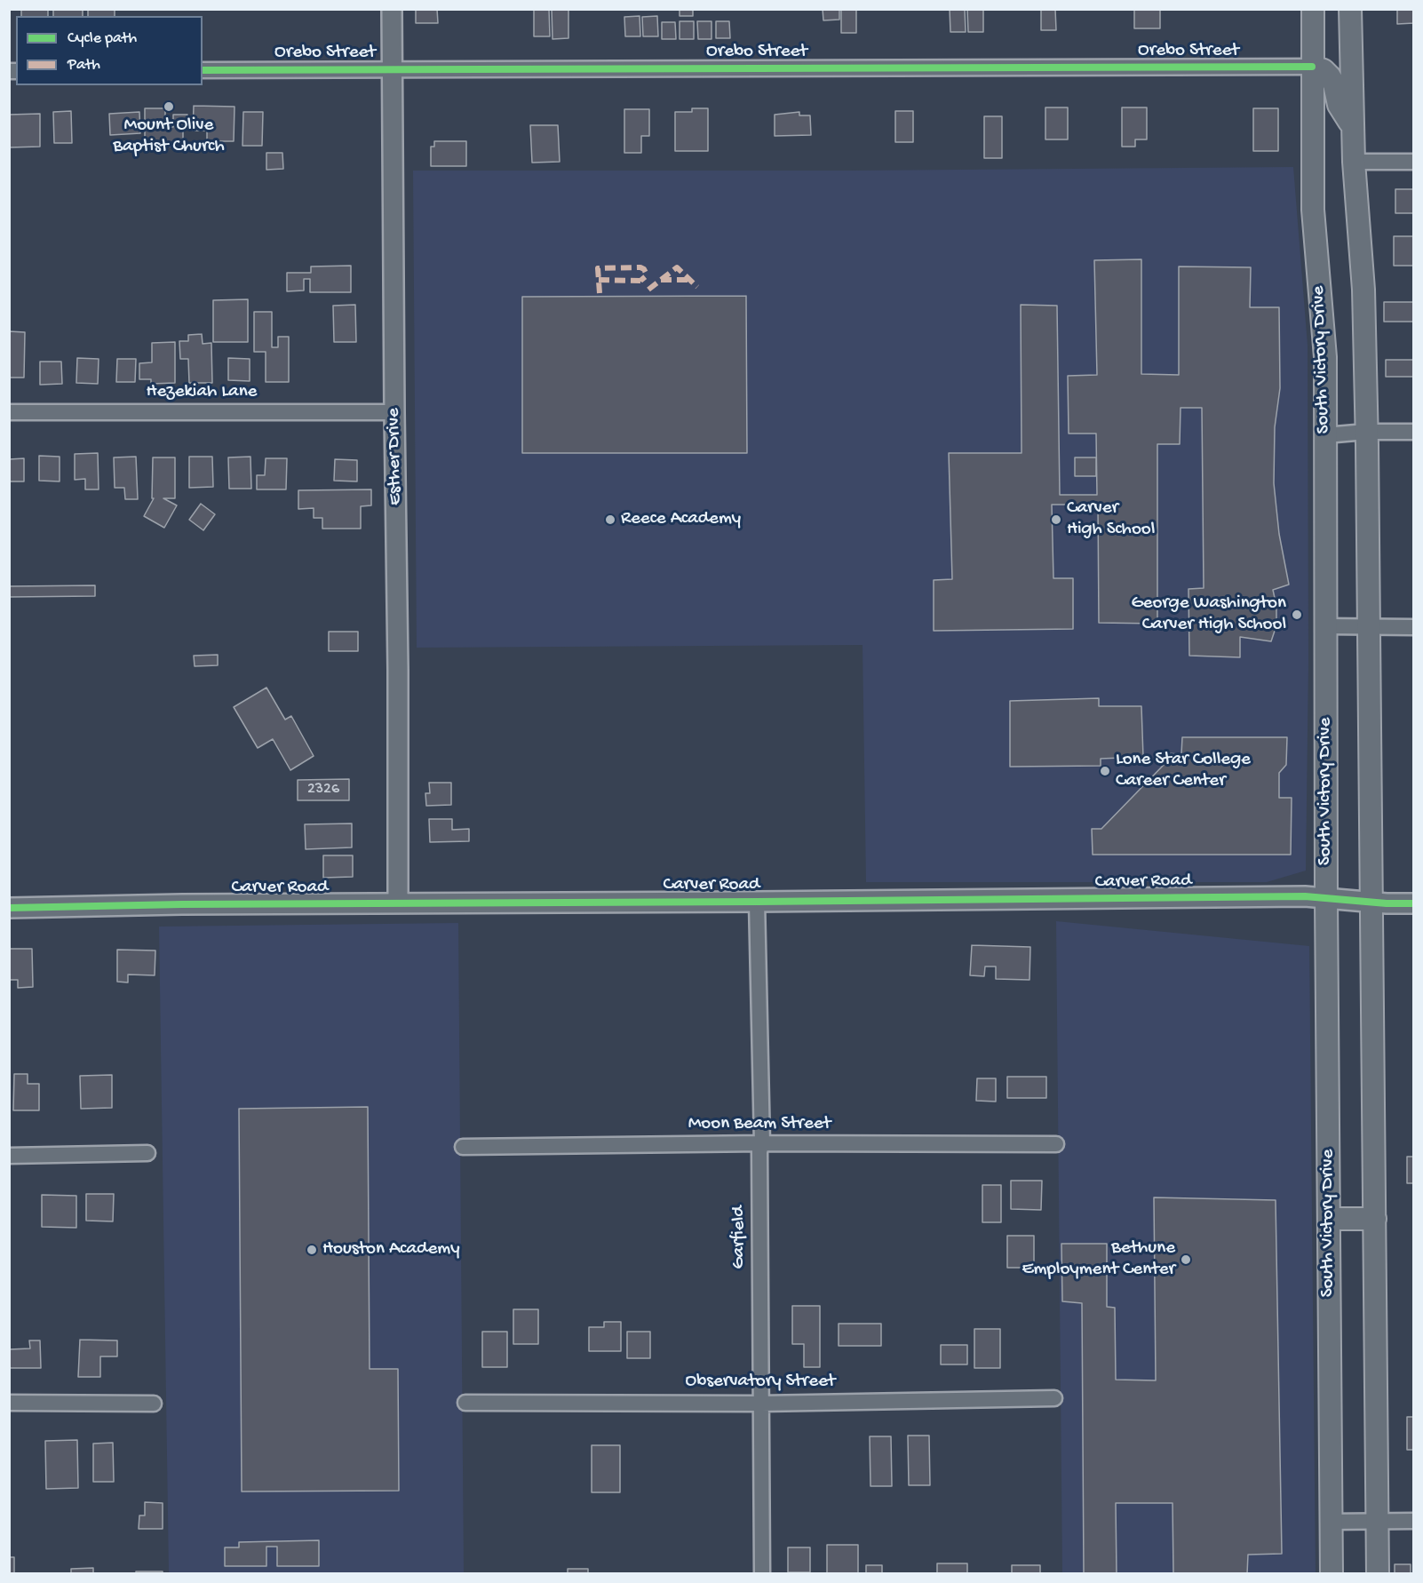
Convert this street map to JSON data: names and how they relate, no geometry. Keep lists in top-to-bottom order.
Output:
{
  "streets": {
    "main road": ["South Victory Drive"],
    "street": [
      "Orebo Street",
      "Hezekiah Lane",
      "Esther Drive",
      "Carver Road",
      "Moon Beam Street",
      "Garfield",
      "Observatory Street"
    ]
  },
  "crossings": [
    ["Orebo Street", "South Victory Drive"],
    ["Orebo Street", "Esther Drive"],
    ["South Victory Drive", "Carver Road"],
    ["Hezekiah Lane", "Esther Drive"],
    ["Esther Drive", "Carver Road"],
    ["Carver Road", "Garfield"],
    ["Moon Beam Street", "Garfield"],
    ["Garfield", "Observatory Street"]
  ],
  "places": [
    "Mount Olive Baptist Church",
    "Reece Academy",
    "Carver High School",
    "George Washington Carver High School",
    "Lone Star College Career Center",
    "Houston Academy",
    "Bethune Employment Center"
  ],
  "house_numbers": ["2326"],
  "legend": ["Cycle path", "Path"]
}
